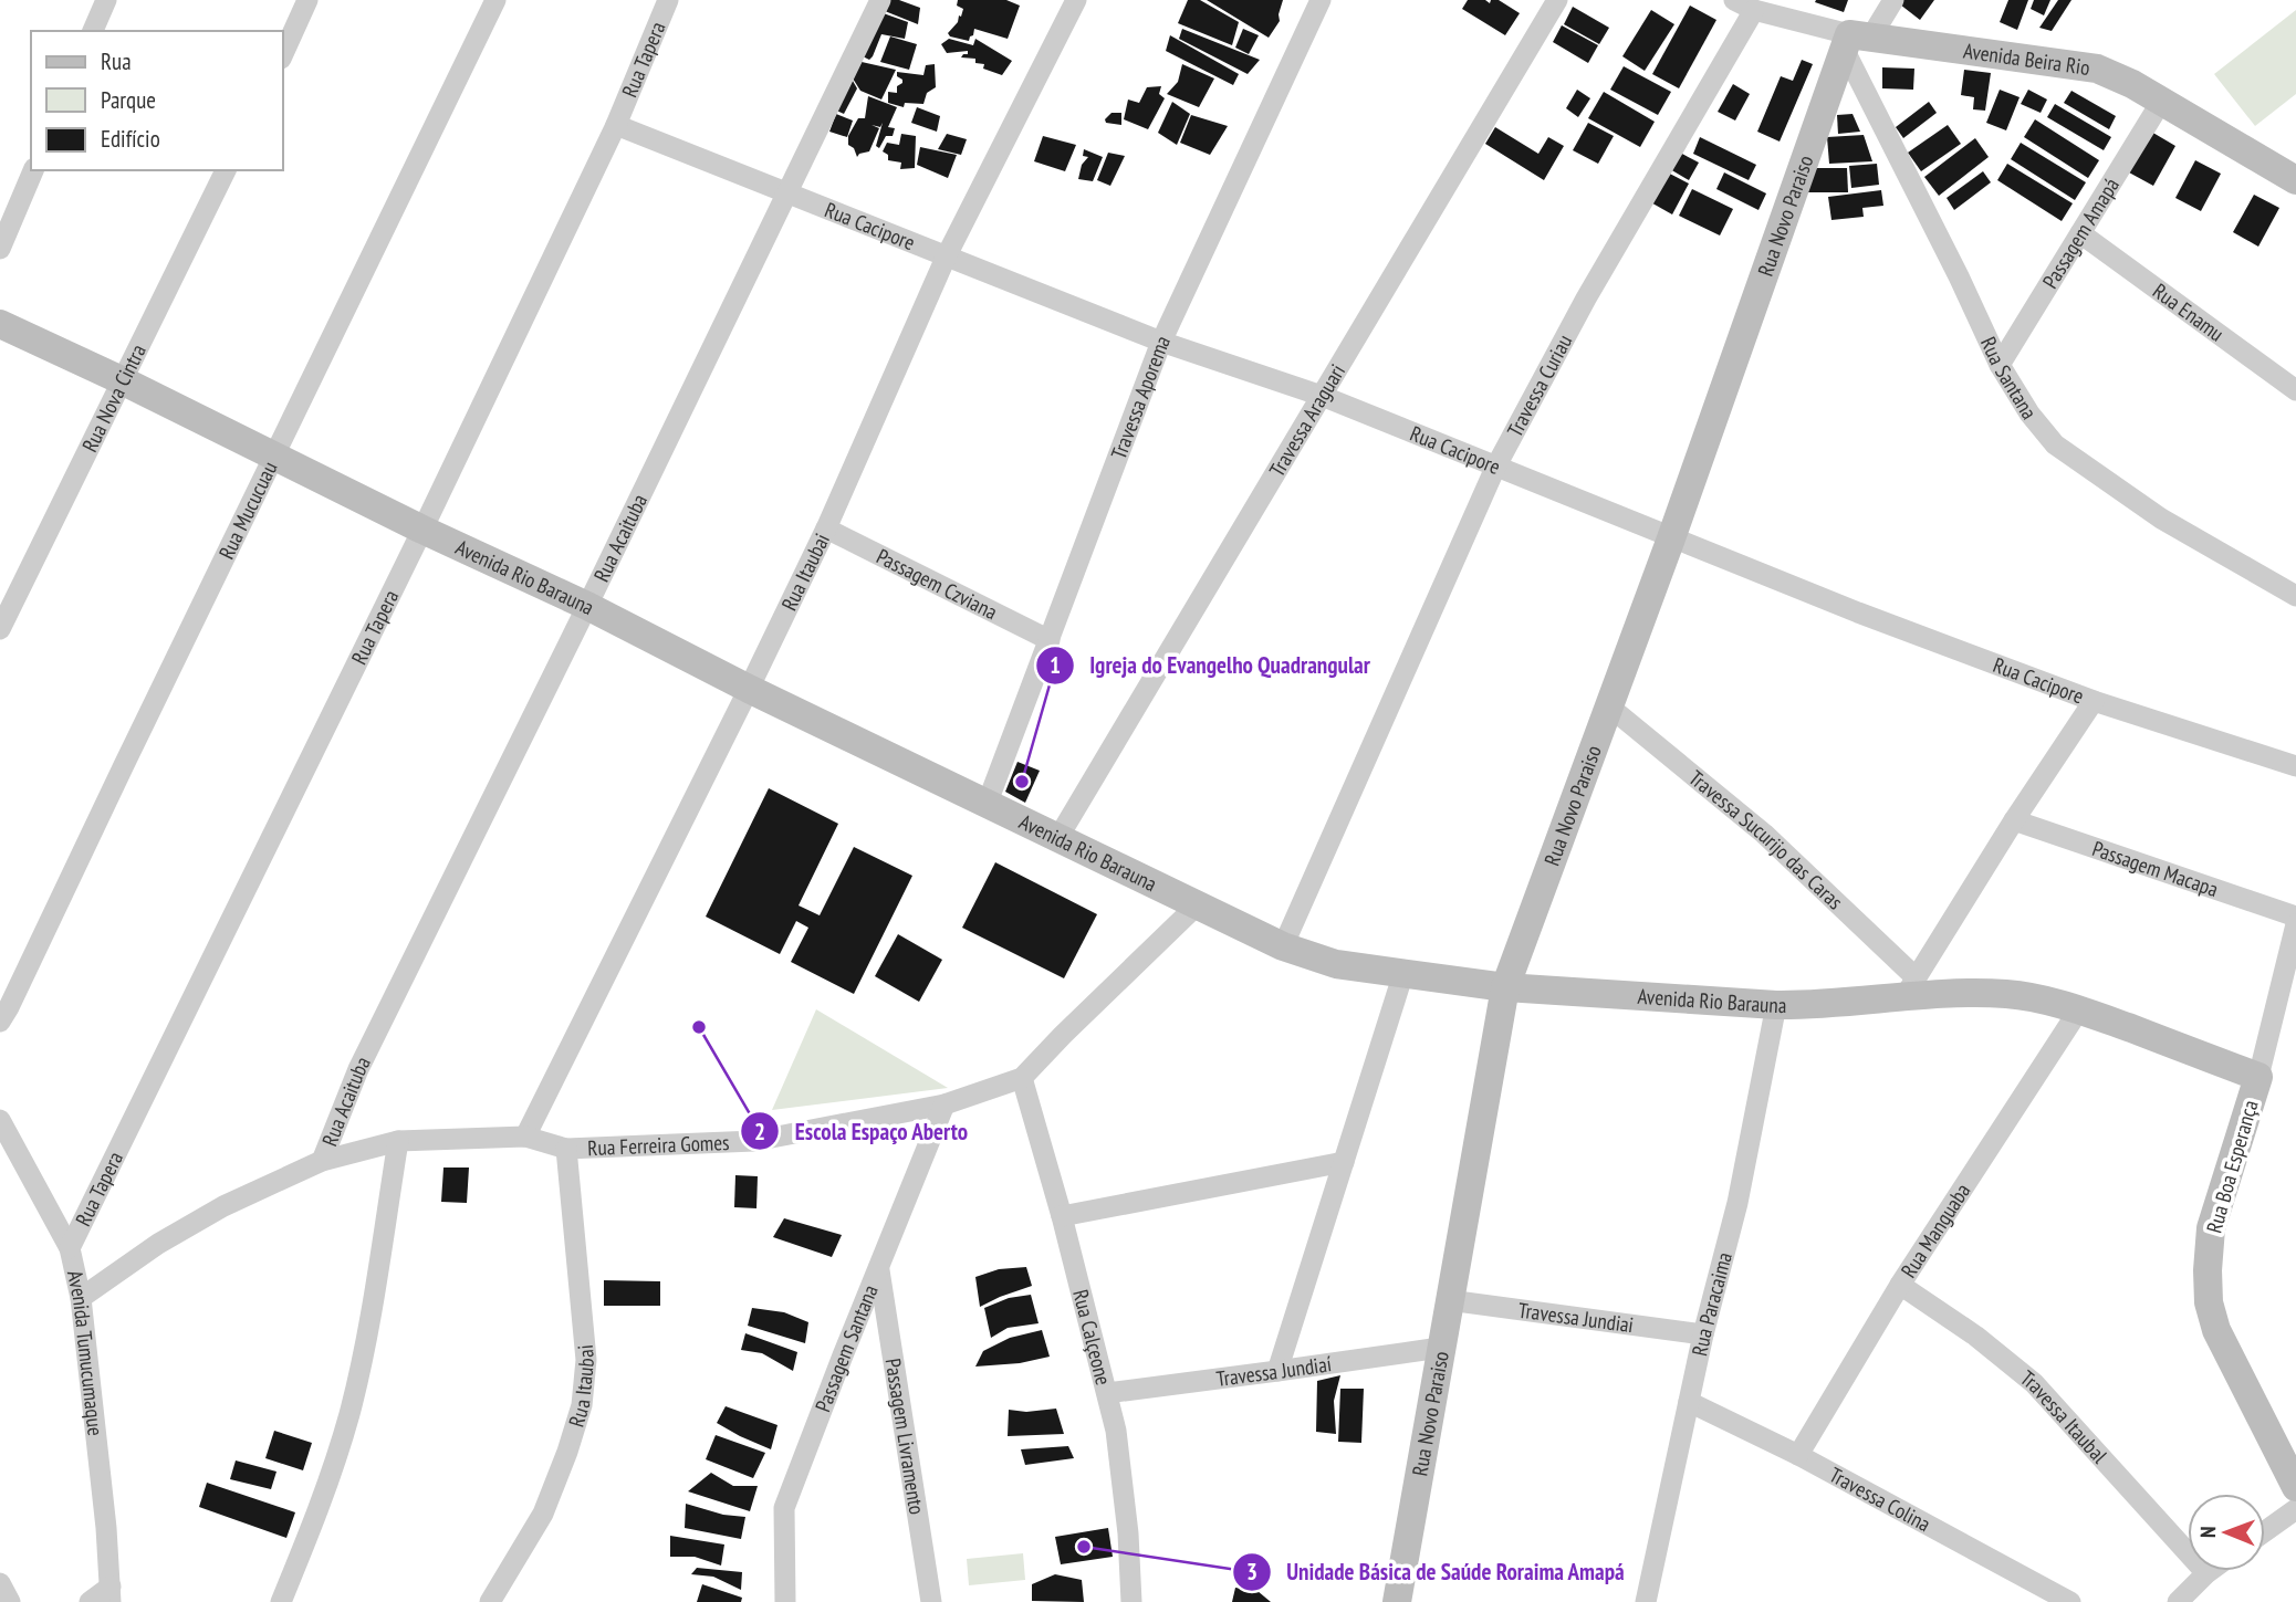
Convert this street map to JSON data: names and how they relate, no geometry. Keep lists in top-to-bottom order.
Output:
{
  "streets": {
    "street": [
      "Avenida Beira Rio",
      "Rua Tapera",
      "Rua Novo Paraiso",
      "Rua Cacipore",
      "Passagem Amapá",
      "Rua Enamu",
      "Rua Santana",
      "Travessa Curiau",
      "Travessa Aporema",
      "Rua Nova Cintra",
      "Travessa Araguari",
      "Rua Mucucuau",
      "Rua Acaituba",
      "Rua Itaubai",
      "Avenida Rio Barauna",
      "Passagem Czviana",
      "Travessa Sucurijo das Caras",
      "Passagem Macapa",
      "Rua Ferreira Gomes",
      "Rua Boa Esperança",
      "Rua Manguaba",
      "Rua Paracaima",
      "Travessa Jundiai",
      "Rua Calçeone",
      "Passagem Santana",
      "Avenida Tumucumaque",
      "Travessa Jundiaí",
      "Travessa Itaubal",
      "Passagem Livramento",
      "Travessa Colina"
    ]
  },
  "crossings": [
    ["Avenida Beira Rio", "Rua Novo Paraiso"],
    ["Avenida Beira Rio", "Passagem Amapá"],
    ["Avenida Beira Rio", "Rua Santana"],
    ["Avenida Beira Rio", "Travessa Curiau"],
    ["Rua Tapera", "Rua Cacipore"],
    ["Rua Tapera", "Avenida Rio Barauna"],
    ["Rua Tapera", "Avenida Tumucumaque"],
    ["Rua Novo Paraiso", "Rua Cacipore"],
    ["Rua Novo Paraiso", "Rua Santana"],
    ["Rua Novo Paraiso", "Avenida Rio Barauna"],
    ["Rua Novo Paraiso", "Travessa Sucurijo das Caras"],
    ["Rua Novo Paraiso", "Travessa Jundiai"],
    ["Rua Novo Paraiso", "Travessa Jundiaí"],
    ["Rua Cacipore", "Travessa Curiau"],
    ["Rua Cacipore", "Travessa Aporema"],
    ["Rua Cacipore", "Travessa Araguari"],
    ["Rua Cacipore", "Rua Acaituba"],
    ["Rua Cacipore", "Rua Itaubai"],
    ["Passagem Amapá", "Rua Enamu"],
    ["Passagem Amapá", "Rua Santana"],
    ["Travessa Curiau", "Avenida Rio Barauna"],
    ["Travessa Aporema", "Avenida Rio Barauna"],
    ["Travessa Aporema", "Passagem Czviana"],
    ["Rua Nova Cintra", "Avenida Rio Barauna"],
    ["Travessa Araguari", "Avenida Rio Barauna"],
    ["Rua Mucucuau", "Avenida Rio Barauna"],
    ["Rua Acaituba", "Avenida Rio Barauna"],
    ["Rua Acaituba", "Rua Ferreira Gomes"],
    ["Rua Itaubai", "Avenida Rio Barauna"],
    ["Rua Itaubai", "Passagem Czviana"],
    ["Rua Itaubai", "Rua Ferreira Gomes"],
    ["Avenida Rio Barauna", "Travessa Sucurijo das Caras"],
    ["Avenida Rio Barauna", "Rua Ferreira Gomes"],
    ["Avenida Rio Barauna", "Rua Boa Esperança"],
    ["Avenida Rio Barauna", "Rua Manguaba"],
    ["Avenida Rio Barauna", "Rua Paracaima"],
    ["Rua Ferreira Gomes", "Rua Calçeone"],
    ["Rua Ferreira Gomes", "Passagem Santana"],
    ["Rua Ferreira Gomes", "Avenida Tumucumaque"],
    ["Rua Manguaba", "Travessa Itaubal"],
    ["Rua Manguaba", "Travessa Colina"],
    ["Rua Paracaima", "Travessa Jundiai"],
    ["Rua Paracaima", "Travessa Colina"],
    ["Rua Calçeone", "Travessa Jundiaí"],
    ["Passagem Santana", "Passagem Livramento"]
  ],
  "places": ["Igreja do Evangelho Quadrangular", "Escola Espaço Aberto", "Unidade Básica de Saúde Roraima Amapá"],
  "legend": ["Rua", "Parque", "Edifício"],
  "north": "left"
}
